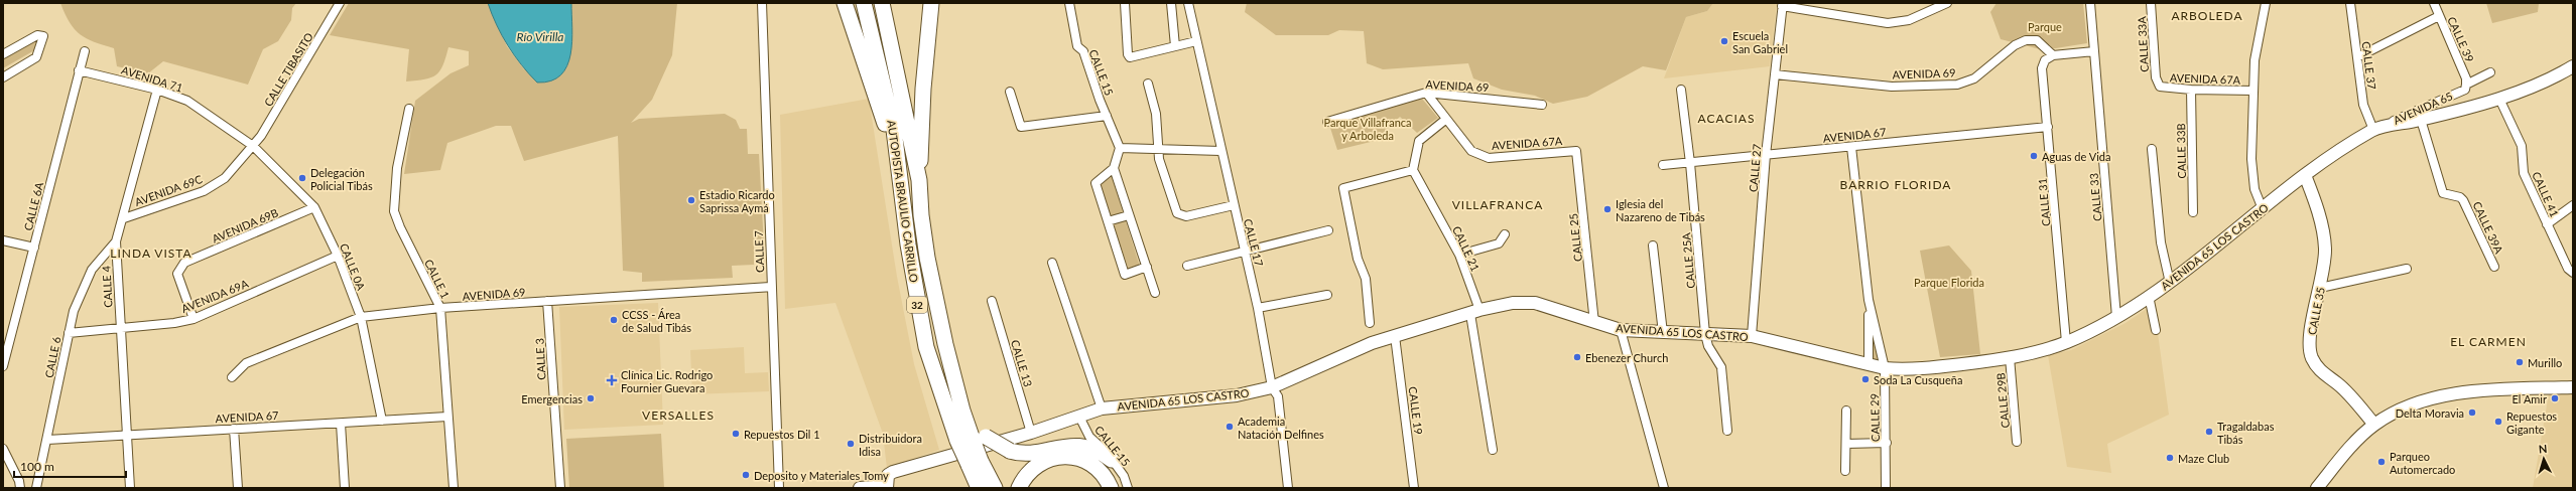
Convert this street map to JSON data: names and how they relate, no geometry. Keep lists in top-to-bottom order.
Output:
{
  "streets": {
    "highway": ["AUTOPISTA BRAULIO CARRILLO", "32"],
    "street": [
      "CALLE 39",
      "CALLE 33A",
      "CALLE 37",
      "CALLE TIBASITO",
      "CALLE 15",
      "AVENIDA 69",
      "AVENIDA 71",
      "AVENIDA 67A",
      "AVENIDA 65",
      "AVENIDA 67",
      "CALLE 33B",
      "CALLE 27",
      "AVENIDA 69C",
      "CALLE 41",
      "CALLE 33",
      "CALLE 31",
      "CALLE 6A",
      "AVENIDA 69B",
      "CALLE 39A",
      "CALLE 25",
      "CALLE 17",
      "AVENIDA 65 LOS CASTRO",
      "CALLE 21",
      "CALLE 7",
      "CALLE 25A",
      "CALLE 0A",
      "CALLE 1",
      "CALLE 4",
      "AVENIDA 69A",
      "CALLE 35",
      "CALLE 6",
      "CALLE 3",
      "CALLE 13",
      "CALLE 29B",
      "CALLE 19",
      "CALLE 29"
    ]
  },
  "crossings": [
    ["CALLE 39", "AVENIDA 65"],
    ["CALLE 33A", "AVENIDA 67A"],
    ["CALLE 37", "AVENIDA 65"],
    ["CALLE 37", "AVENIDA 65 LOS CASTRO"],
    ["CALLE TIBASITO", "AVENIDA 71"],
    ["CALLE TIBASITO", "AVENIDA 69C"],
    ["CALLE TIBASITO", "CALLE 0A"],
    ["CALLE 15", "AVENIDA 65 LOS CASTRO"],
    ["AVENIDA 69", "CALLE 27"],
    ["AVENIDA 69", "CALLE 31"],
    ["AVENIDA 69", "CALLE 7"],
    ["AVENIDA 69", "CALLE 0A"],
    ["AVENIDA 69", "CALLE 1"],
    ["AVENIDA 69", "CALLE 3"],
    ["AVENIDA 71", "AVENIDA 69C"],
    ["AVENIDA 71", "CALLE 6A"],
    ["AVENIDA 71", "CALLE 0A"],
    ["AVENIDA 71", "CALLE 4"],
    ["AVENIDA 67A", "CALLE 33B"],
    ["AVENIDA 67A", "CALLE 25"],
    ["AVENIDA 65", "AVENIDA 65 LOS CASTRO"],
    ["AVENIDA 67", "CALLE 27"],
    ["AVENIDA 67", "CALLE 31"],
    ["AVENIDA 67", "CALLE 25A"],
    ["AVENIDA 67", "CALLE 0A"],
    ["AVENIDA 67", "CALLE 1"],
    ["AVENIDA 67", "CALLE 4"],
    ["AVENIDA 67", "CALLE 6"],
    ["AVENIDA 67", "CALLE 29"],
    ["CALLE 27", "AVENIDA 65 LOS CASTRO"],
    ["AVENIDA 69C", "CALLE 0A"],
    ["AVENIDA 69C", "CALLE 4"],
    ["CALLE 33", "AVENIDA 65 LOS CASTRO"],
    ["CALLE 31", "AVENIDA 65 LOS CASTRO"],
    ["AVENIDA 69B", "CALLE 0A"],
    ["AVENIDA 69B", "AVENIDA 69A"],
    ["CALLE 25", "AVENIDA 65 LOS CASTRO"],
    ["CALLE 17", "AVENIDA 65 LOS CASTRO"],
    ["AVENIDA 65 LOS CASTRO", "CALLE 21"],
    ["AVENIDA 65 LOS CASTRO", "CALLE 25A"],
    ["AVENIDA 65 LOS CASTRO", "CALLE 35"],
    ["AVENIDA 65 LOS CASTRO", "CALLE 13"],
    ["AVENIDA 65 LOS CASTRO", "CALLE 29B"],
    ["AVENIDA 65 LOS CASTRO", "CALLE 19"],
    ["AVENIDA 65 LOS CASTRO", "CALLE 29"],
    ["CALLE 0A", "AVENIDA 69A"],
    ["CALLE 4", "AVENIDA 69A"],
    ["CALLE 4", "CALLE 6"],
    ["AVENIDA 69A", "CALLE 6"]
  ],
  "districts": [
    "ARBOLEDA",
    "ACACIAS",
    "BARRIO FLORIDA",
    "VILLAFRANCA",
    "LINDA VISTA",
    "EL CARMEN",
    "VERSALLES"
  ],
  "water": ["Río Virilla"],
  "parks": ["Parque", "Parque Villafranca y Arboleda", "Parque Florida"],
  "places": {
    "other": [
      "Escuela San Gabriel",
      "Aguas de Vida",
      "Delegación Policial Tibás",
      "Estadio Ricardo Saprissa Aymá",
      "Iglesia del Nazareno de Tibás",
      "CCSS - Área de Salud Tibás",
      "Ebenezer Church",
      "Murillo",
      "Soda La Cusqueña",
      "Emergencias",
      "El Amir",
      "Delta Moravia",
      "Repuestos Gigante",
      "Academia Natación Delfines",
      "Tragaldabas Tibás",
      "Repuestos Dil 1",
      "Distribuidora Idisa",
      "Maze Club",
      "Parqueo Automercado",
      "Deposito y Materiales Tomy"
    ],
    "health": ["Clínica Lic. Rodrigo Fournier Guevara"]
  },
  "scale_bar": "100 m",
  "north": "top"
}
